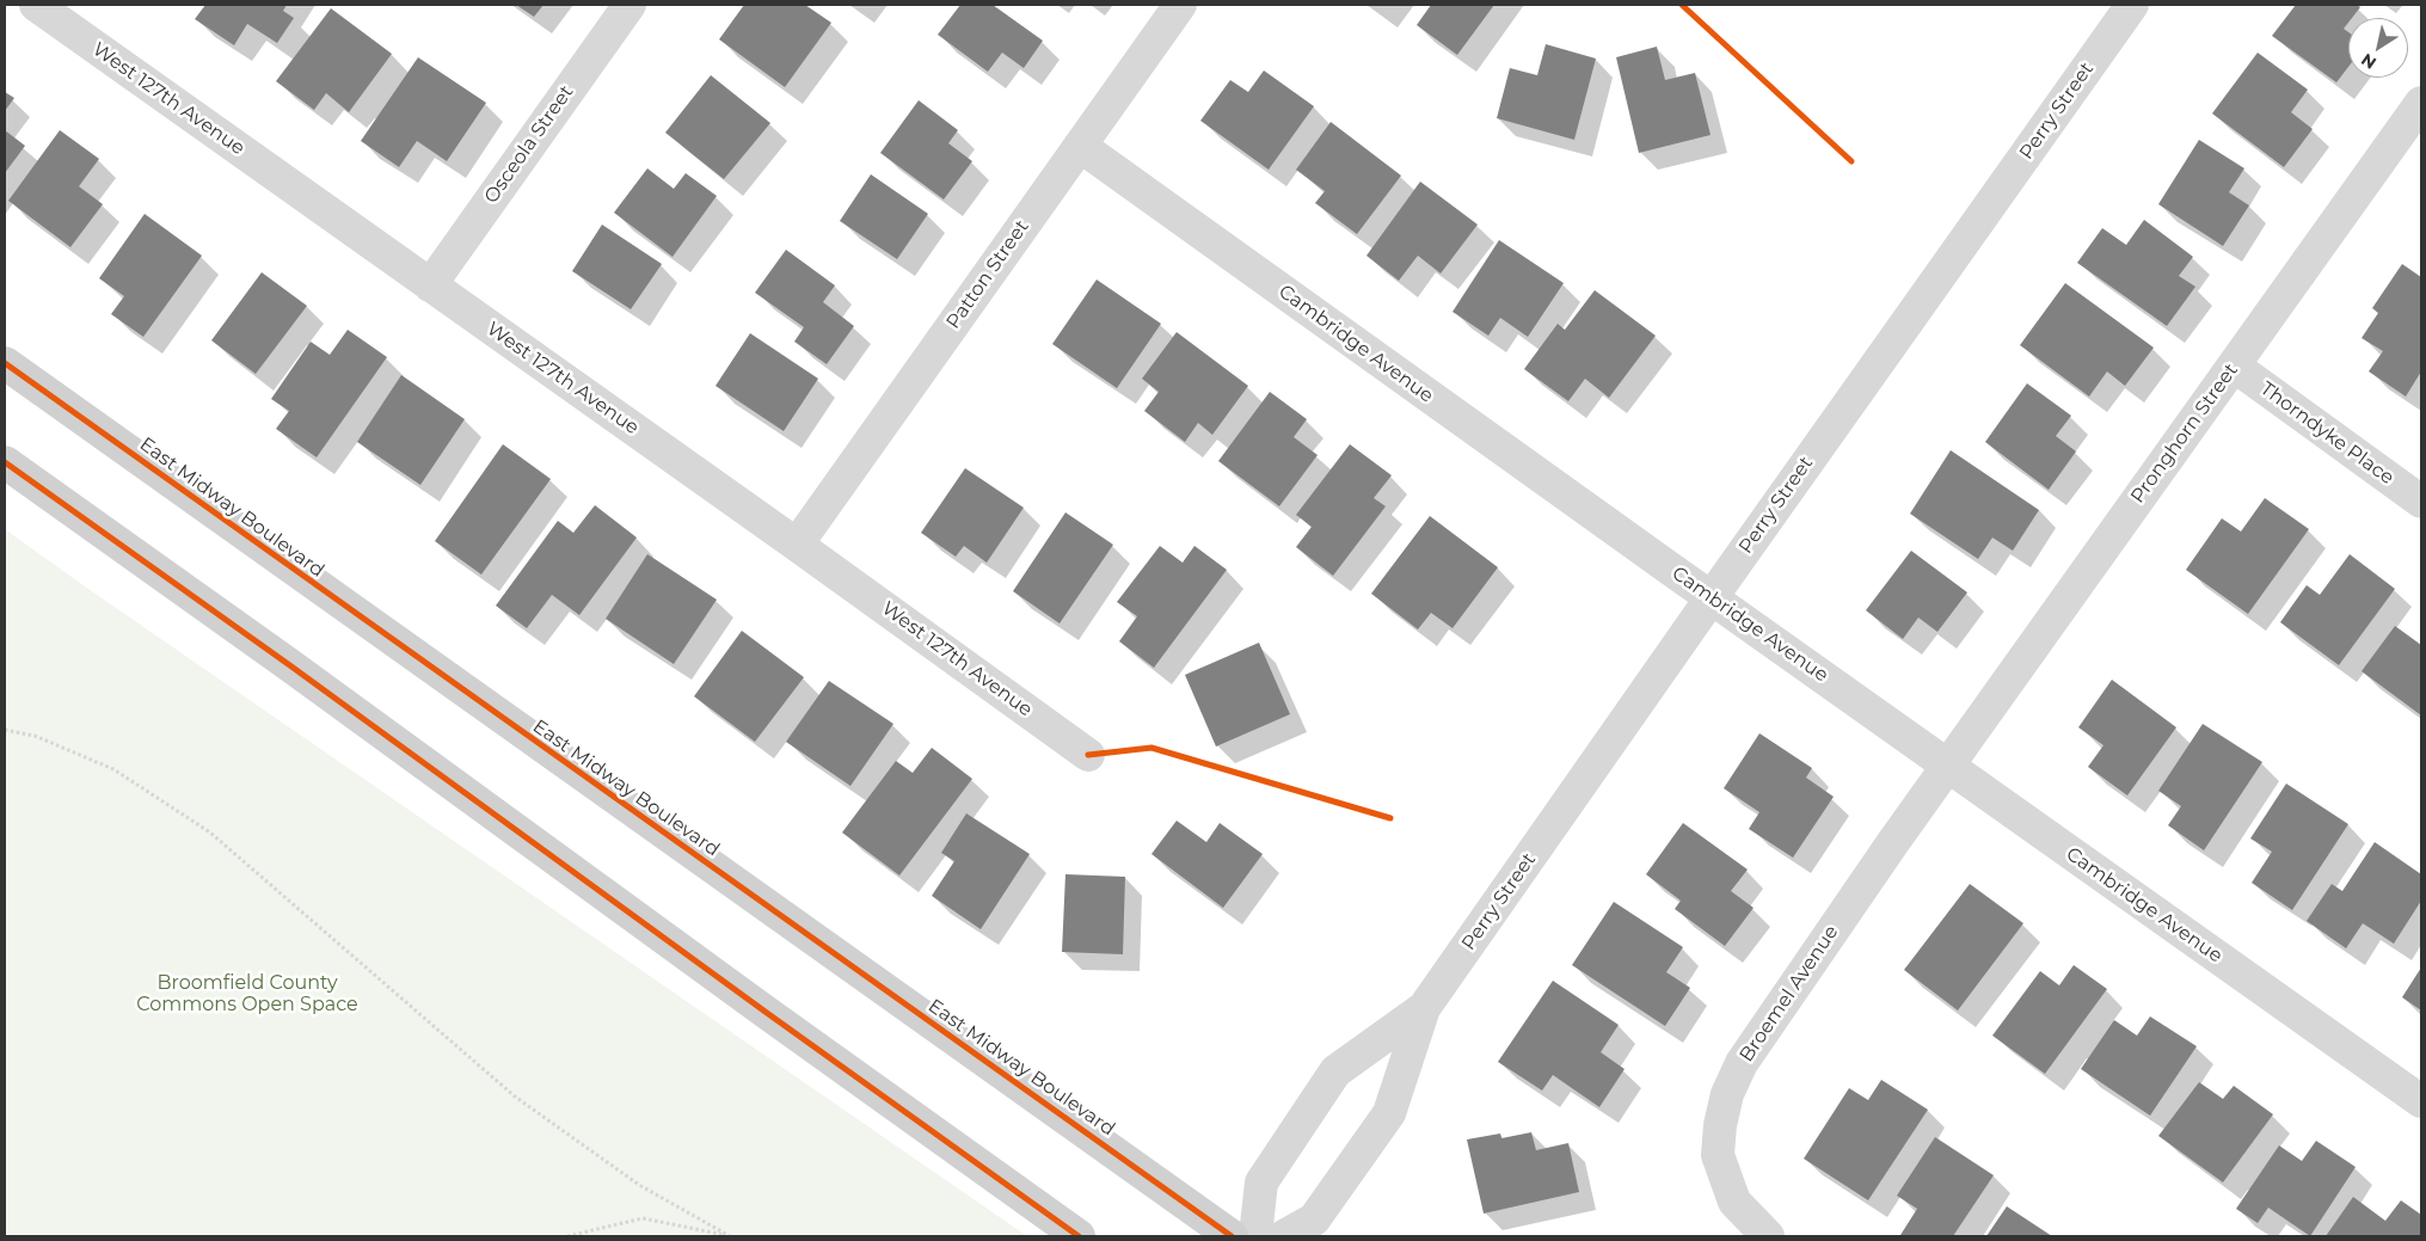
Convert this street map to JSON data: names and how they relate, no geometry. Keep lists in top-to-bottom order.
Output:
{
  "streets": {
    "main road": ["East Midway Boulevard"],
    "street": [
      "West 127th Avenue",
      "Perry Street",
      "Osceola Street",
      "Patton Street",
      "Cambridge Avenue",
      "Pronghorn Street",
      "Thorndyke Place",
      "Broemel Avenue"
    ]
  },
  "crossings": [
    ["West 127th Avenue", "Osceola Street"],
    ["West 127th Avenue", "Patton Street"],
    ["Perry Street", "Cambridge Avenue"],
    ["Patton Street", "Cambridge Avenue"],
    ["Cambridge Avenue", "Pronghorn Street"],
    ["Cambridge Avenue", "Broemel Avenue"],
    ["Pronghorn Street", "Thorndyke Place"],
    ["Pronghorn Street", "Broemel Avenue"]
  ],
  "parks": ["Broomfield County Commons Open Space"],
  "north": "bottom left"
}
